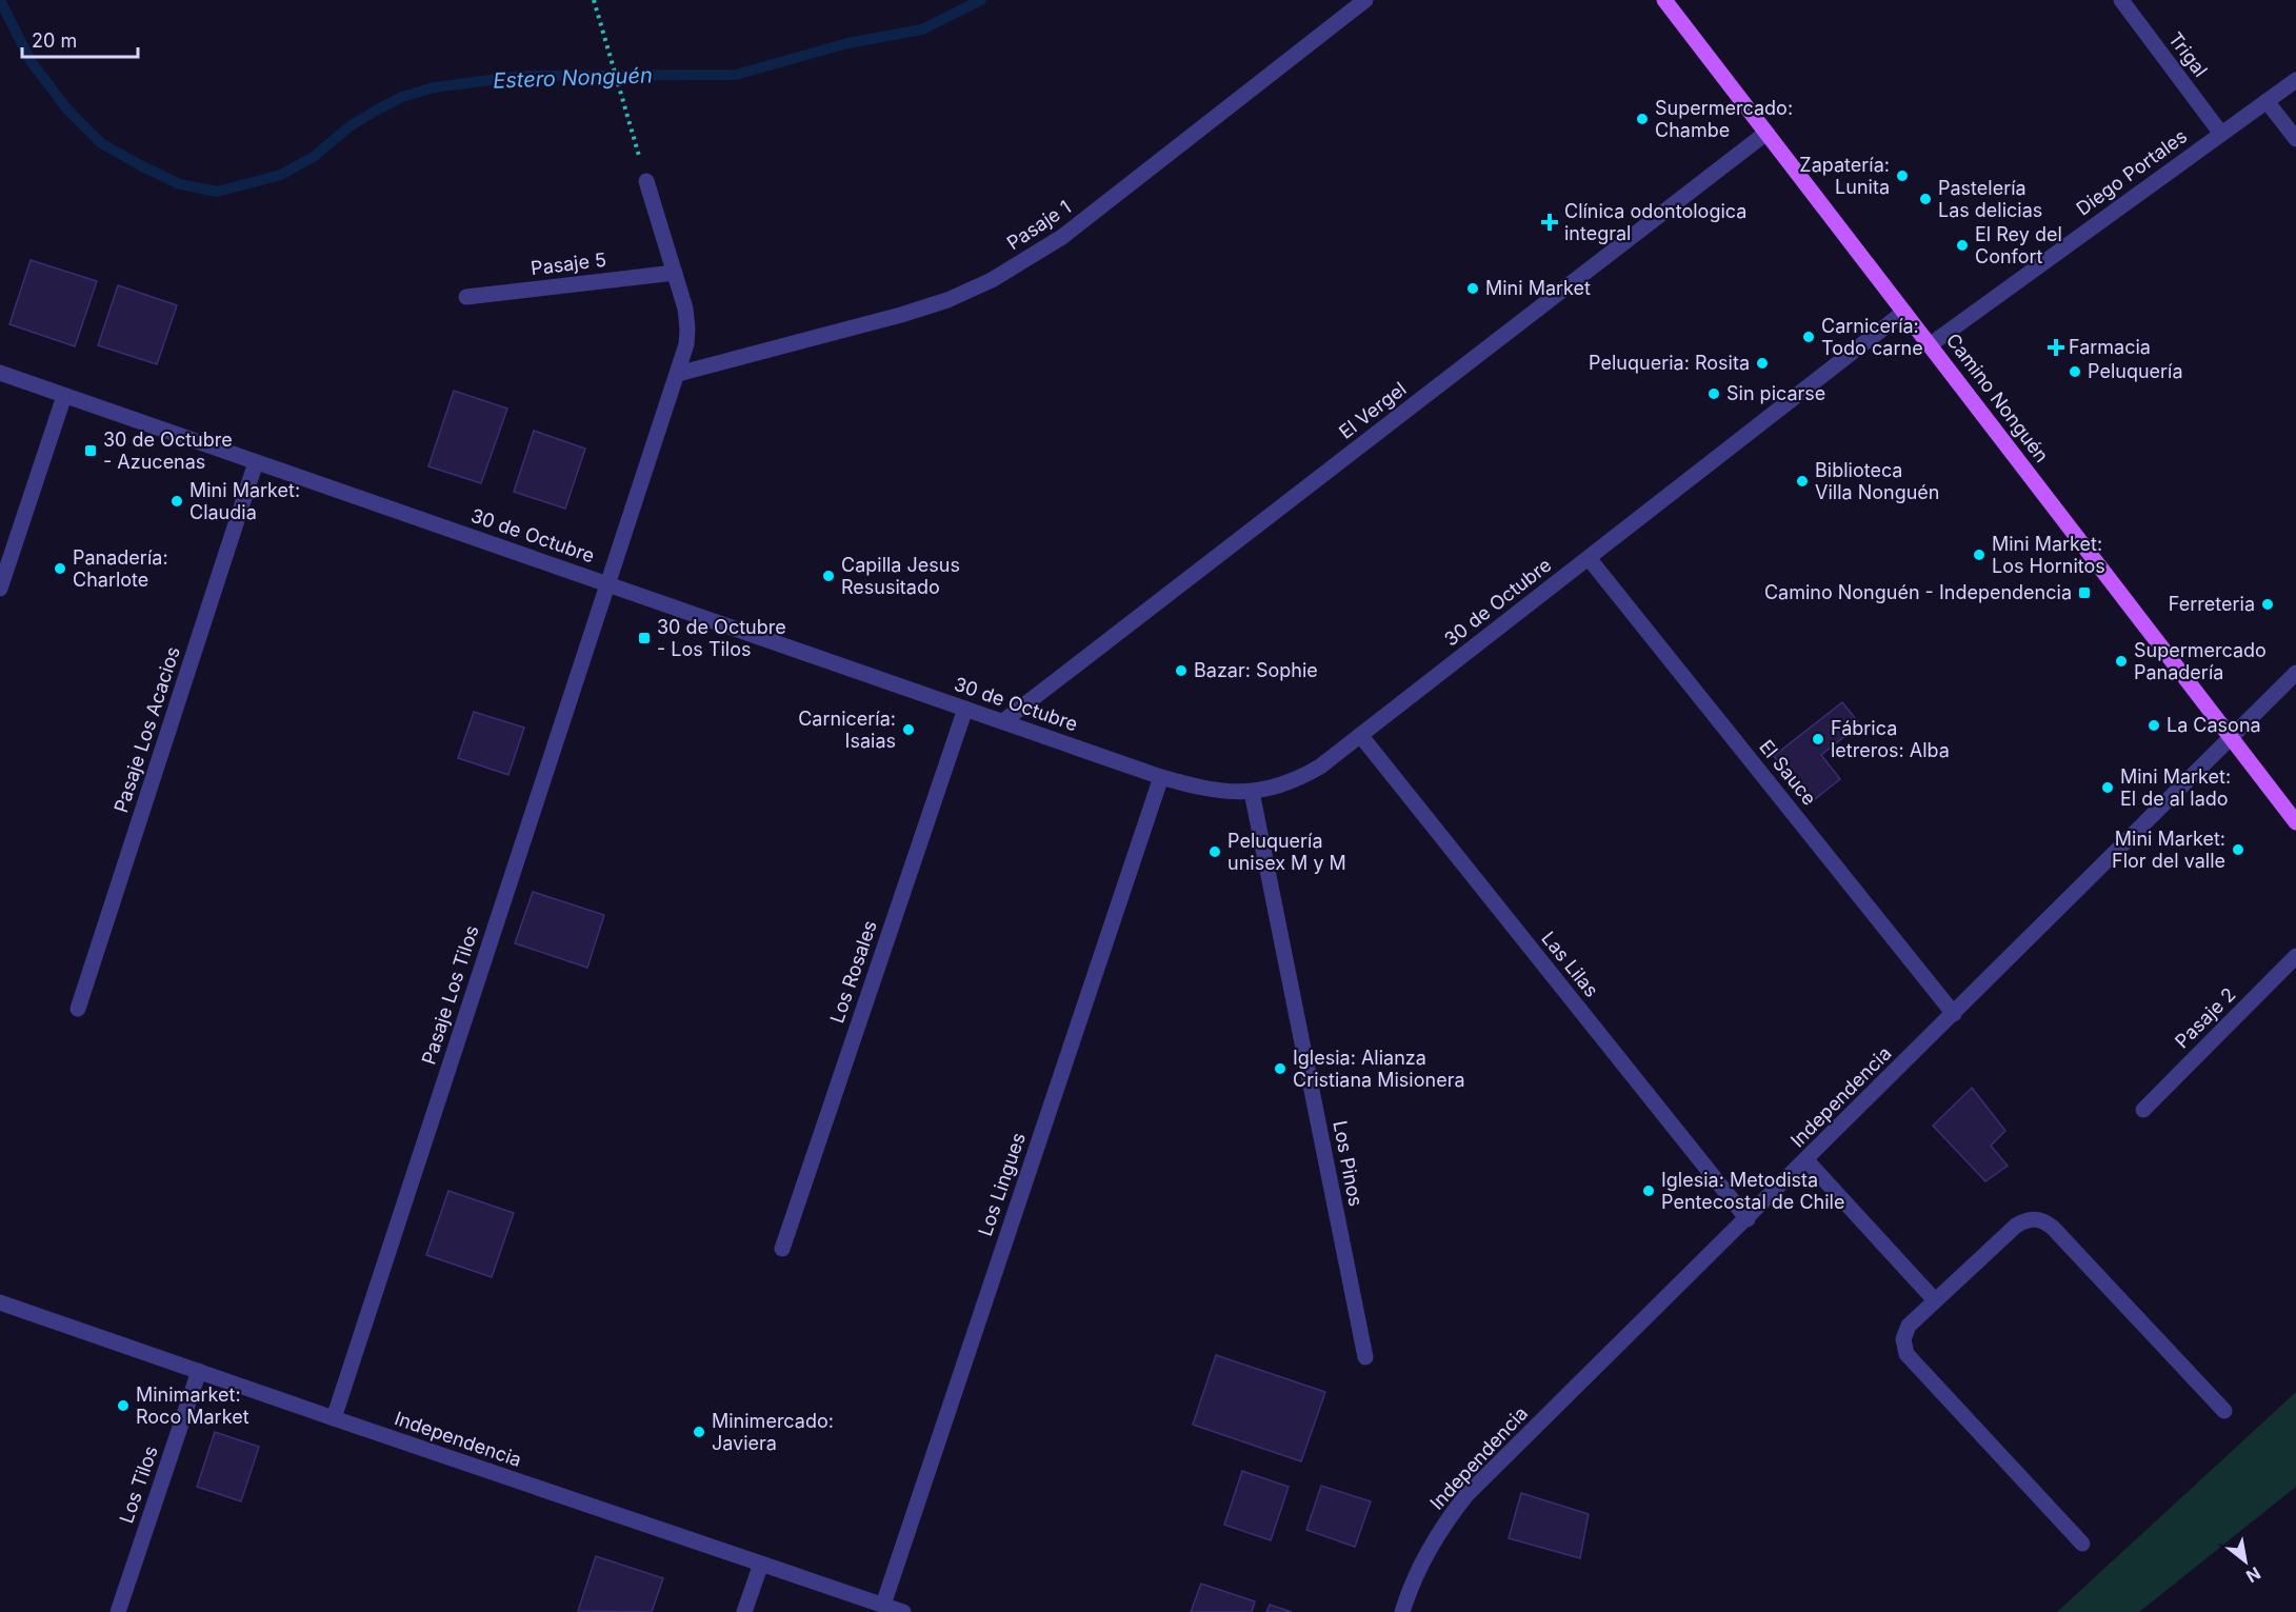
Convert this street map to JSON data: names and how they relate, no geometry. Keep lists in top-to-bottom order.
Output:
{
  "streets": {
    "main road": ["Camino Nonguén"],
    "street": [
      "Trigal",
      "Diego Portales",
      "Pasaje 1",
      "Pasaje 5",
      "El Vergel",
      "30 de Octubre",
      "Pasaje Los Acacios",
      "El Sauce",
      "Las Lilas",
      "Los Rosales",
      "Pasaje Los Tilos",
      "Pasaje 2",
      "Independencia",
      "Los Pinos",
      "Los Lingues",
      "Los Tilos"
    ]
  },
  "crossings": [
    ["Trigal", "Diego Portales"],
    ["Diego Portales", "Camino Nonguén"],
    ["Camino Nonguén", "El Vergel"],
    ["Camino Nonguén", "30 de Octubre"],
    ["Camino Nonguén", "Independencia"],
    ["El Vergel", "30 de Octubre"],
    ["30 de Octubre", "Pasaje Los Acacios"],
    ["30 de Octubre", "El Sauce"],
    ["30 de Octubre", "Las Lilas"],
    ["30 de Octubre", "Los Rosales"],
    ["30 de Octubre", "Pasaje Los Tilos"],
    ["30 de Octubre", "Los Pinos"],
    ["30 de Octubre", "Los Lingues"],
    ["El Sauce", "Independencia"],
    ["Las Lilas", "Independencia"],
    ["Pasaje Los Tilos", "Independencia"],
    ["Independencia", "Los Lingues"],
    ["Independencia", "Los Tilos"]
  ],
  "water": ["Estero Nonguén"],
  "places": {
    "other": [
      "Supermercado: Chambe",
      "Zapatería: Lunita",
      "Pastelería Las delicias",
      "El Rey del Confort",
      "Mini Market",
      "Carnicería: Todo carne",
      "Peluqueria: Rosita",
      "Peluquería",
      "Sin picarse",
      "Biblioteca Villa Nonguén",
      "Mini Market: Claudia",
      "Mini Market: Los Hornitos",
      "Panadería: Charlote",
      "Capilla Jesus Resusitado",
      "Ferreteria",
      "Supermercado Panadería",
      "Bazar: Sophie",
      "La Casona",
      "Carnicería: Isaias",
      "Fábrica letreros: Alba",
      "Mini Market: El de al lado",
      "Mini Market: Flor del valle",
      "Peluquería unisex M y M",
      "Iglesia: Alianza Cristiana Misionera",
      "Iglesia: Metodista Pentecostal de Chile",
      "Minimarket: Roco Market",
      "Minimercado: Javiera"
    ],
    "health": ["Clínica odontologica integral", "Farmacia"],
    "transit": ["30 de Octubre - Azucenas", "Camino Nonguén - Independencia", "30 de Octubre - Los Tilos"]
  },
  "scale_bar": "20 m",
  "north": "bottom right"
}
